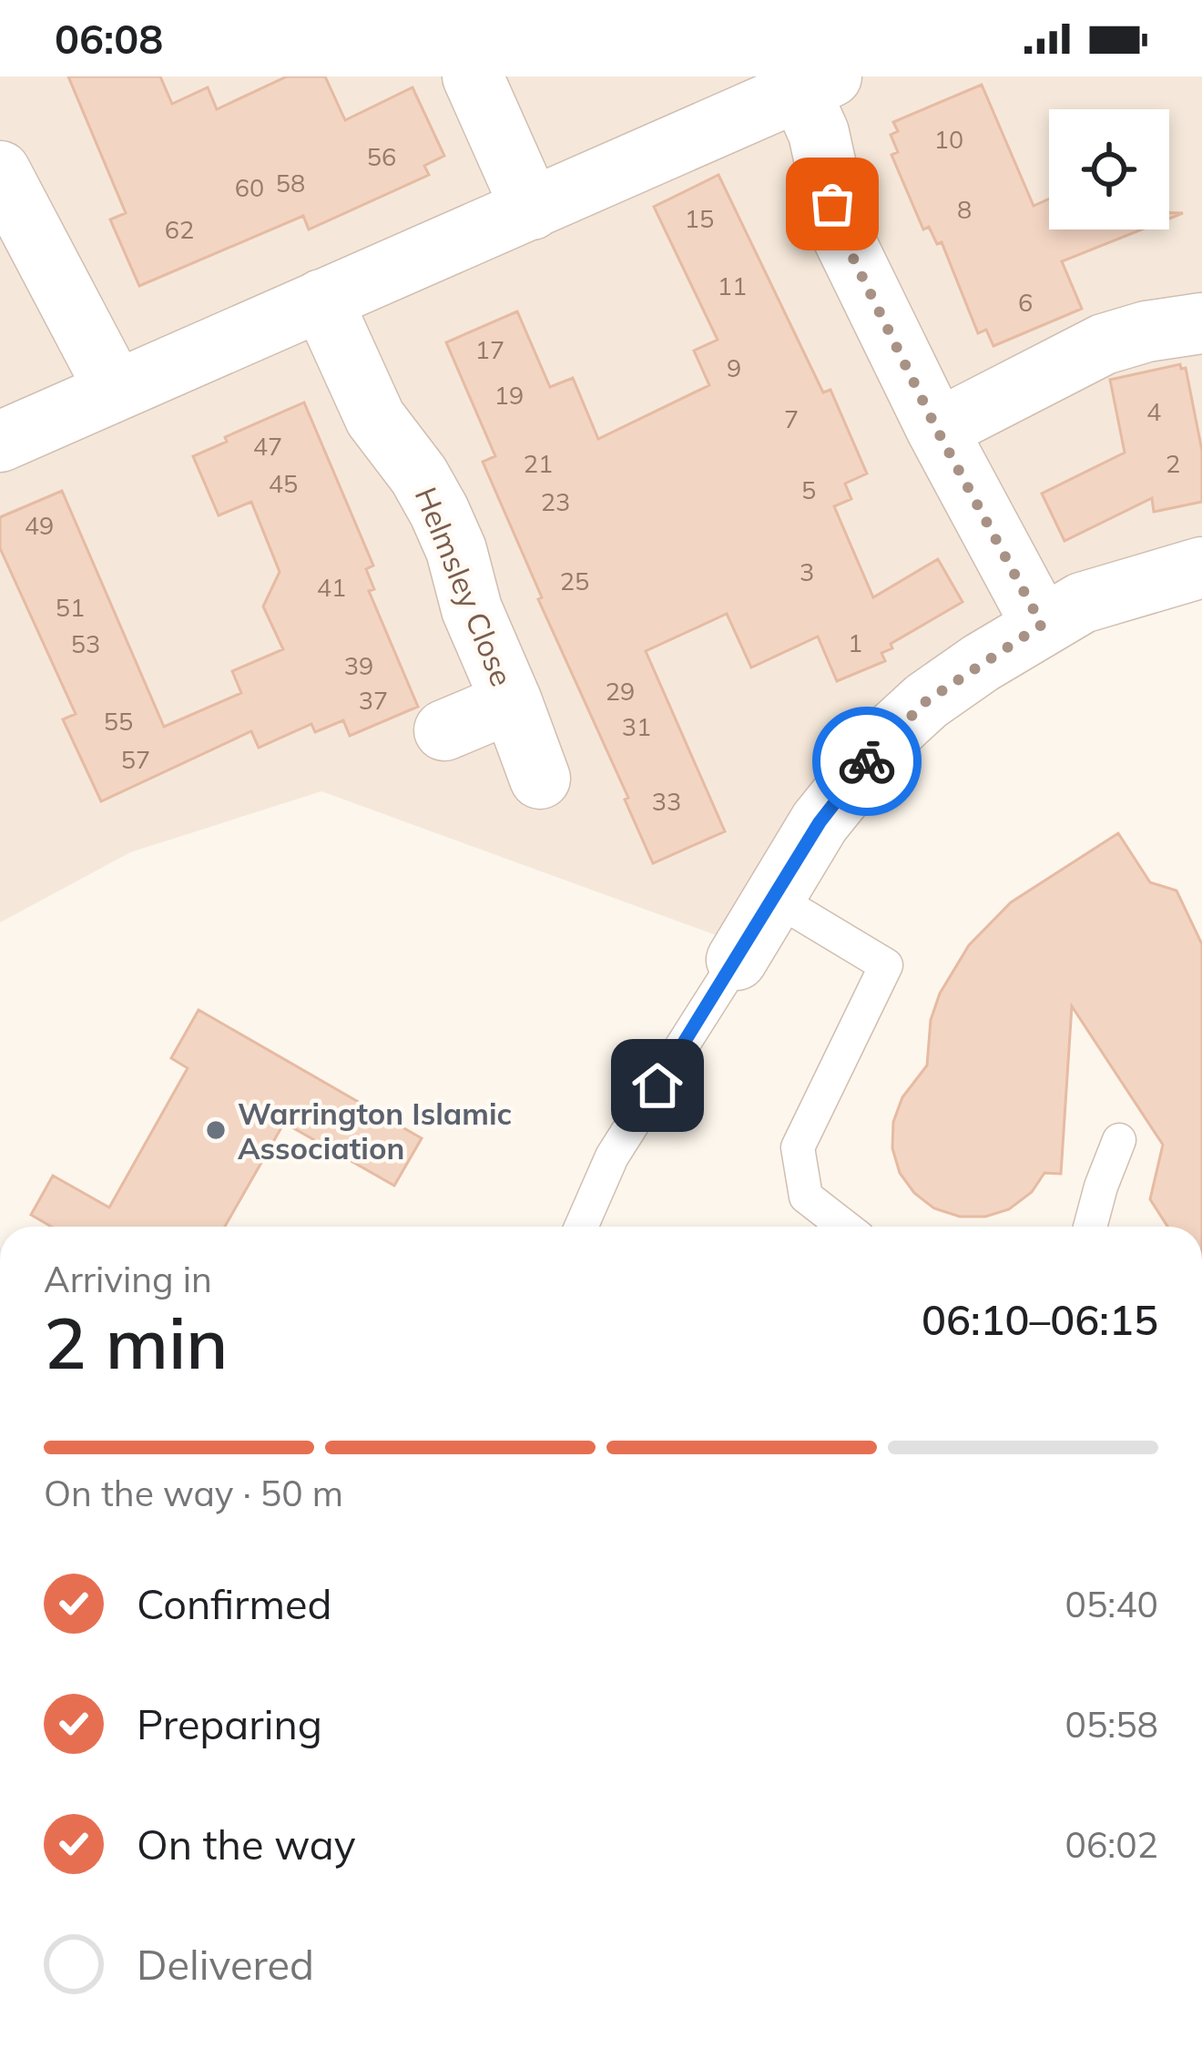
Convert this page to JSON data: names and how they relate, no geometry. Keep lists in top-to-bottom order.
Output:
{
  "streets": {
    "street": ["Helmsley Close"]
  },
  "places": ["Warrington Islamic Association"],
  "house_numbers": [
    "10",
    "56",
    "58",
    "60",
    "8",
    "15",
    "62",
    "11",
    "6",
    "17",
    "9",
    "19",
    "4",
    "7",
    "47",
    "21",
    "2",
    "45",
    "5",
    "23",
    "49",
    "3",
    "25",
    "41",
    "51",
    "1",
    "53",
    "39",
    "29",
    "37",
    "55",
    "31",
    "57",
    "33"
  ],
  "page": {
    "status": "06:08",
    "heading": ["2 min", "Arriving in", "06:10–06:15"],
    "bar": "On the way · 50 m",
    "list": [
      ["Confirmed", "05:40"],
      ["Preparing", "05:58"],
      ["On the way", "06:02"],
      "Delivered"
    ]
  }
}
